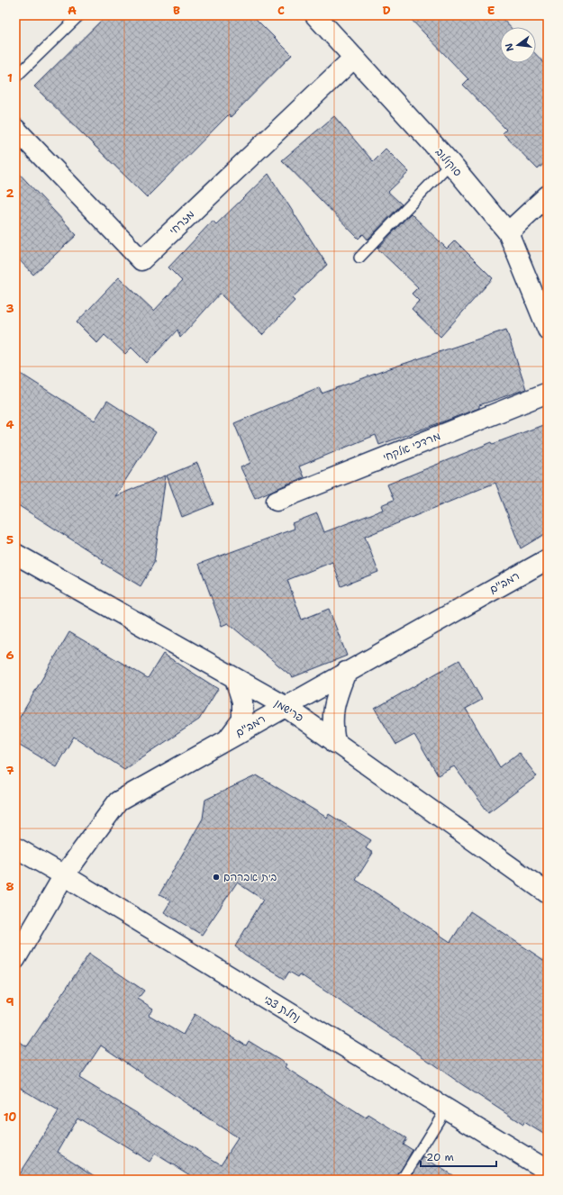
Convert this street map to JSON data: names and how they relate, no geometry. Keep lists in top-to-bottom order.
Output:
{
  "streets": {
    "street": [
      "סוקולוב",
      "מזרחי",
      "מרדכי אלקחי",
      "רמב\"ם",
      "פרישמן",
      "נחלת צבי"
    ]
  },
  "crossings": [
    ["סוקולוב", "מזרחי"],
    ["רמב\"ם", "פרישמן"],
    ["רמב\"ם", "נחלת צבי"]
  ],
  "places": ["בית אברהם"],
  "scale_bar": "20 m",
  "north": "left",
  "grid": {
    "columns": [
      "A",
      "B",
      "C",
      "D",
      "E"
    ],
    "rows": [
      "1",
      "2",
      "3",
      "4",
      "5",
      "6",
      "7",
      "8",
      "9",
      "10"
    ]
  }
}
